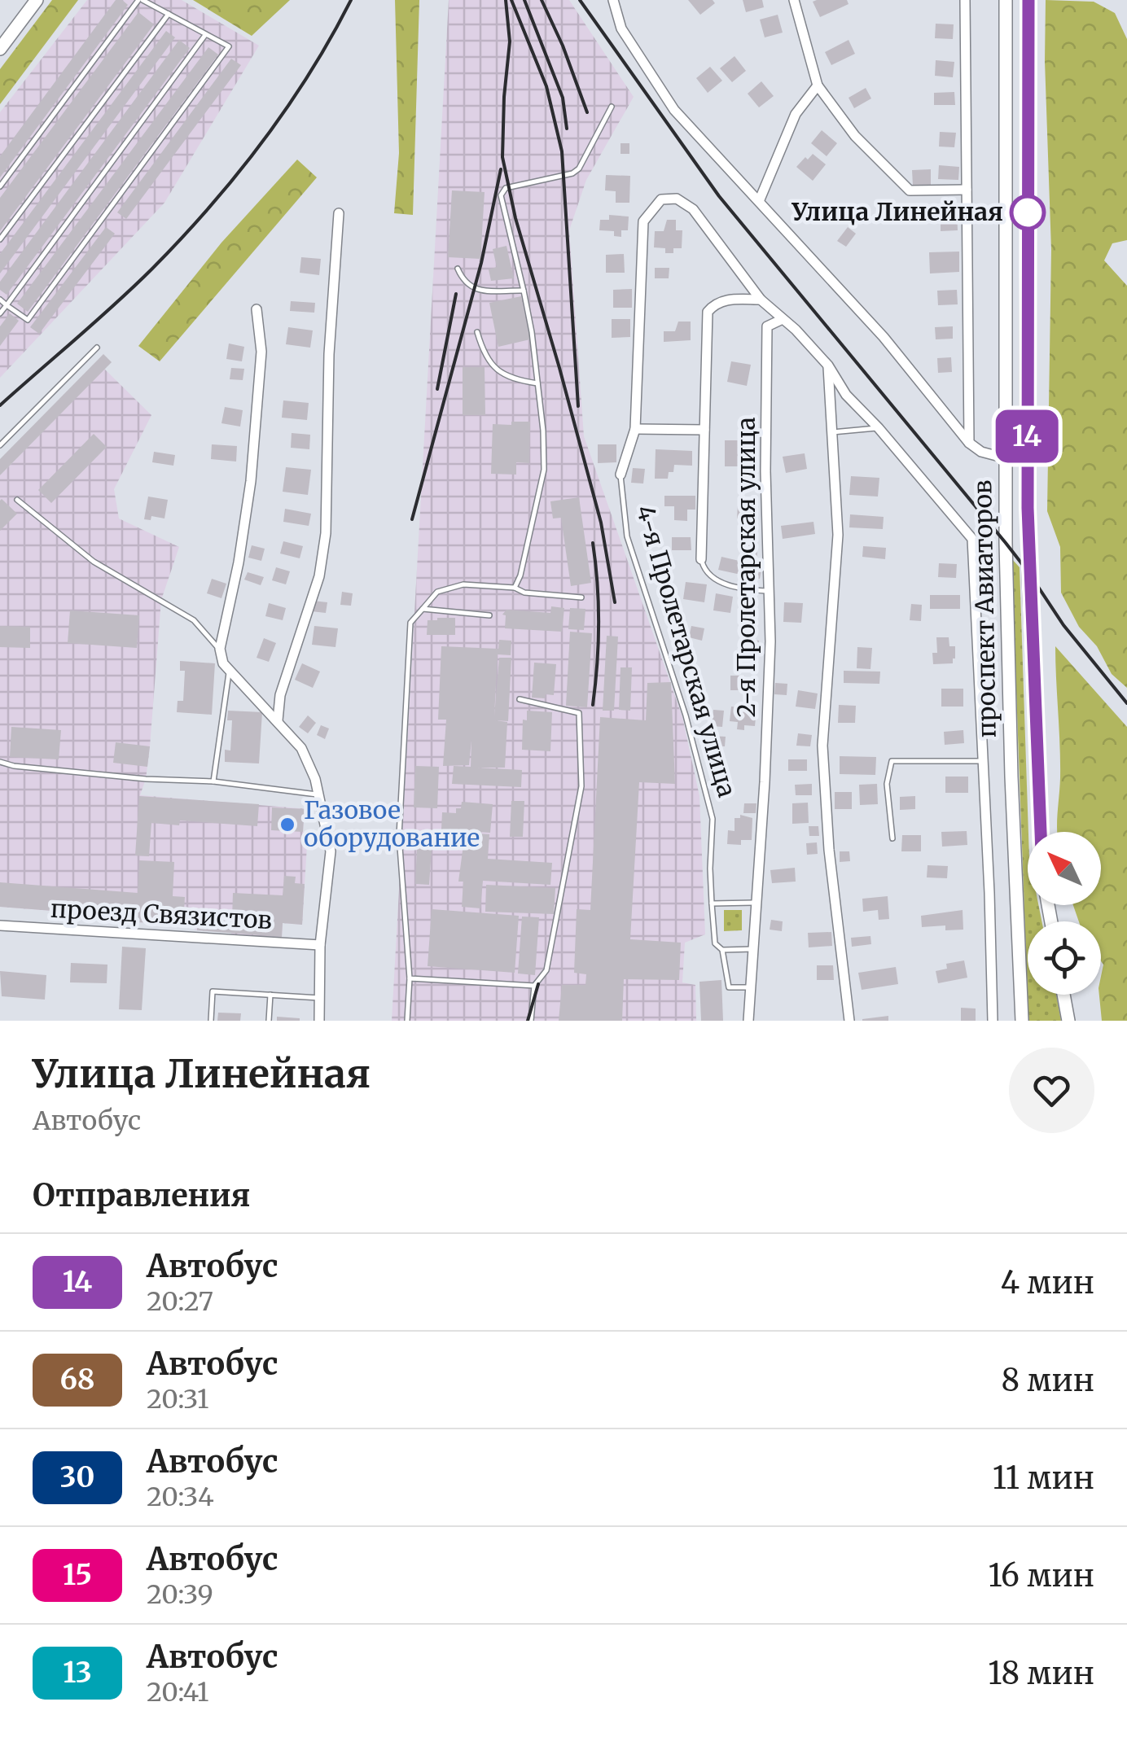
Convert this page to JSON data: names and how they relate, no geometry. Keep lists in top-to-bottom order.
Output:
{
  "streets": {
    "main road": ["проспект Авиаторов"],
    "street": ["2-я Пролетарская улица", "4-я Пролетарская улица", "проезд Связистов"]
  },
  "crossings": [
    ["2-я Пролетарская улица", "4-я Пролетарская улица"]
  ],
  "places": ["Улица Линейная", "Газовое оборудование"],
  "lines": ["bus line 14"],
  "north": "top left",
  "page": {
    "on_map": "14",
    "heading": [
      ["Улица Линейная", "Автобус"],
      "Отправления"
    ],
    "list": [
      {
        "mark": "14",
        "name": "Автобус",
        "note": "20:27",
        "value": "4 мин"
      },
      {
        "mark": "68",
        "name": "Автобус",
        "note": "20:31",
        "value": "8 мин"
      },
      {
        "mark": "30",
        "name": "Автобус",
        "note": "20:34",
        "value": "11 мин"
      },
      {
        "mark": "15",
        "name": "Автобус",
        "note": "20:39",
        "value": "16 мин"
      },
      {
        "mark": "13",
        "name": "Автобус",
        "note": "20:41",
        "value": "18 мин"
      }
    ]
  }
}
